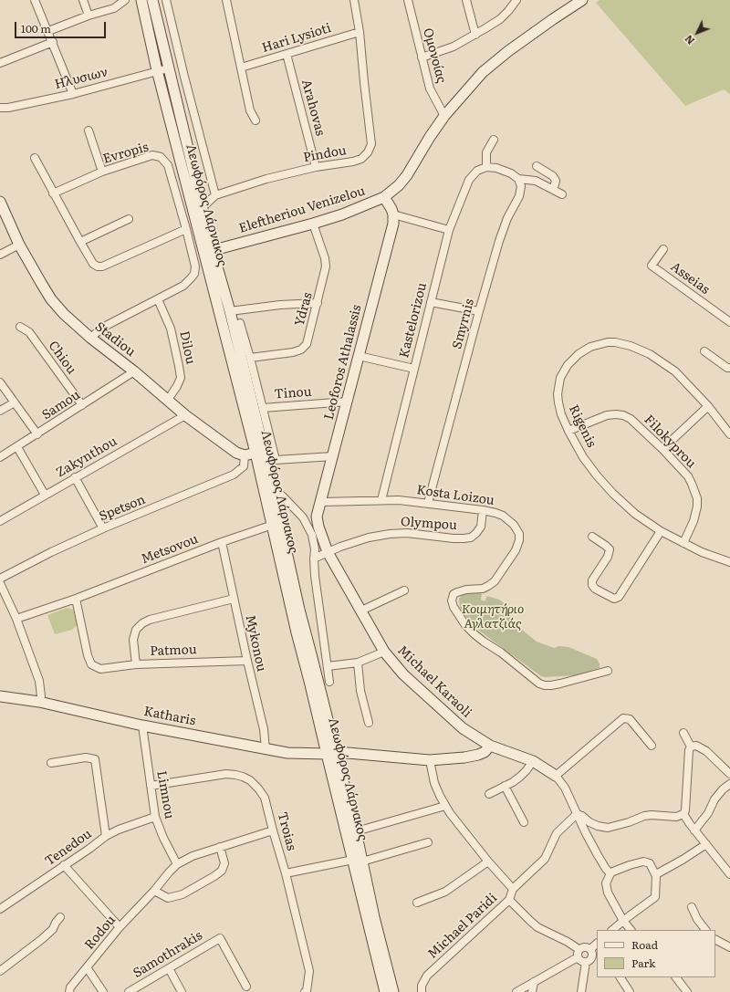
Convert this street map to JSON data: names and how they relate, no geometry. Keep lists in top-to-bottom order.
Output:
{
  "streets": {
    "main road": [
      "Λεωφόρος Λάρνακος",
      "Eleftheriou Venizelou",
      "Stadiou",
      "Leoforos Athalassis",
      "Michael Karaoli",
      "Katharis"
    ],
    "street": [
      "Hari Lysioti",
      "Ομονοίας",
      "Ηλυσιων",
      "Arahovas",
      "Evropis",
      "Pindou",
      "Asseias",
      "Ydras",
      "Kastelorizou",
      "Smyrnis",
      "Dilou",
      "Chiou",
      "Tinou",
      "Samou",
      "Rigenis",
      "Filokyprou",
      "Zakynthou",
      "Kosta Loizou",
      "Spetson",
      "Olympou",
      "Metsovou",
      "Mykonou",
      "Patmou",
      "Limnou",
      "Troias",
      "Tenedou",
      "Michael Paridi",
      "Rodou",
      "Samothrakis"
    ]
  },
  "crossings": [
    ["Hari Lysioti", "Arahovas"],
    ["Hari Lysioti", "Pindou"],
    ["Ομονοίας", "Eleftheriou Venizelou"],
    ["Ηλυσιων", "Λεωφόρος Λάρνακος"],
    ["Arahovas", "Pindou"],
    ["Evropis", "Stadiou"],
    ["Evropis", "Dilou"],
    ["Pindou", "Λεωφόρος Λάρνακος"],
    ["Λεωφόρος Λάρνακος", "Eleftheriou Venizelou"],
    ["Λεωφόρος Λάρνακος", "Metsovou"],
    ["Λεωφόρος Λάρνακος", "Katharis"],
    ["Eleftheriou Venizelou", "Ydras"],
    ["Kastelorizou", "Kosta Loizou"],
    ["Smyrnis", "Kosta Loizou"],
    ["Stadiou", "Dilou"],
    ["Stadiou", "Samou"],
    ["Stadiou", "Zakynthou"],
    ["Stadiou", "Spetson"],
    ["Chiou", "Samou"],
    ["Leoforos Athalassis", "Tinou"],
    ["Leoforos Athalassis", "Kosta Loizou"],
    ["Leoforos Athalassis", "Michael Karaoli"],
    ["Rigenis", "Filokyprou"],
    ["Kosta Loizou", "Olympou"],
    ["Olympou", "Michael Karaoli"],
    ["Metsovou", "Mykonou"],
    ["Metsovou", "Patmou"],
    ["Mykonou", "Patmou"],
    ["Mykonou", "Katharis"],
    ["Michael Karaoli", "Katharis"],
    ["Katharis", "Limnou"],
    ["Limnou", "Troias"],
    ["Limnou", "Tenedou"],
    ["Limnou", "Rodou"],
    ["Troias", "Rodou"]
  ],
  "parks": ["Κοιμητήριο Αγλατζιάς"],
  "legend": ["Road", "Park"],
  "scale_bar": "100 m",
  "north": "bottom left"
}
